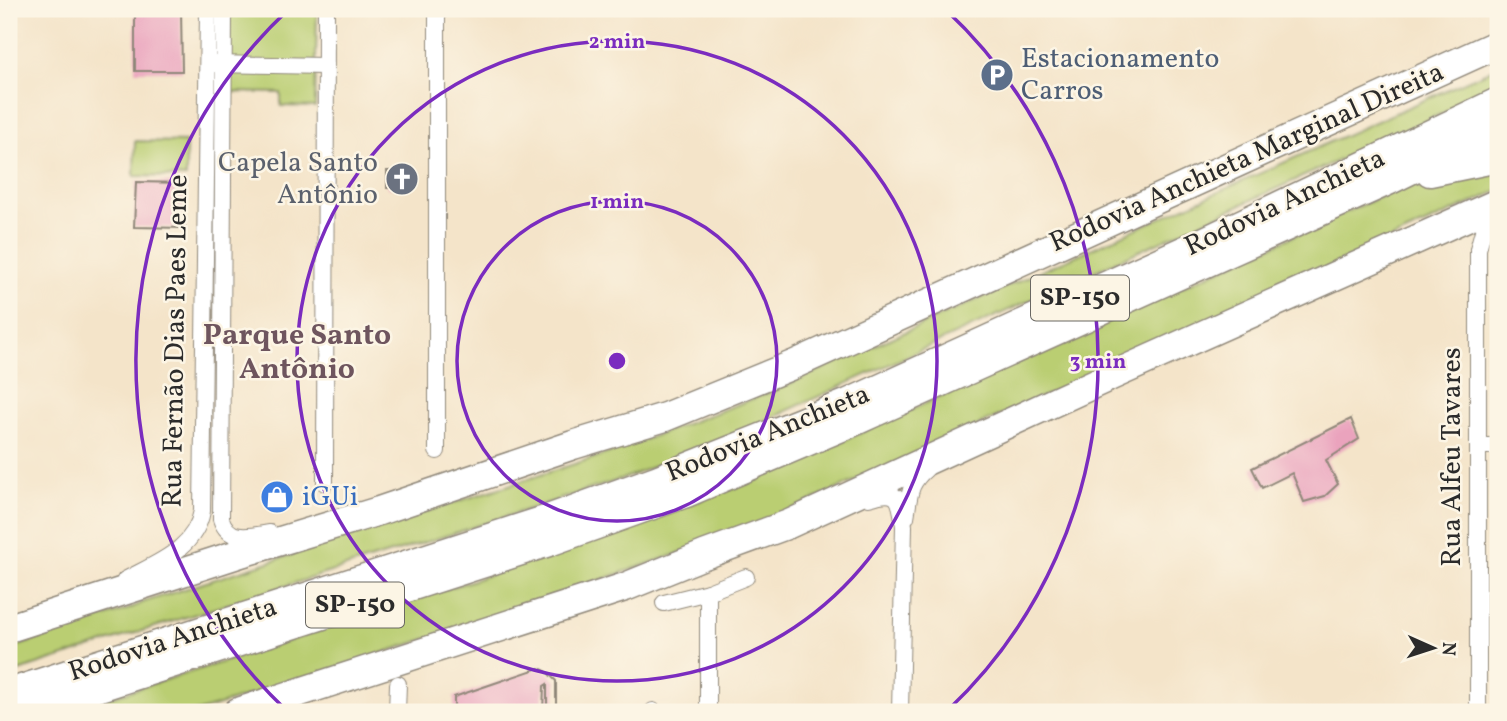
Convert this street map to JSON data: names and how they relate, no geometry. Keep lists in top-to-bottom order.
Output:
{
  "streets": {
    "highway": ["Rodovia Anchieta Marginal Direita", "Rodovia Anchieta", "SP-150"],
    "street": ["Rua Fernão Dias Paes Leme", "Rua Alfeu Tavares"]
  },
  "crossings": [
    ["Rodovia Anchieta Marginal Direita", "Rua Fernão Dias Paes Leme"],
    ["SP-150", "Rua Alfeu Tavares"]
  ],
  "districts": ["Parque Santo Antônio"],
  "places": {
    "parking": ["Estacionamento Carros"],
    "church": ["Capela Santo Antônio"],
    "shop": ["iGUi"]
  },
  "north": "right",
  "rings": ["2 min", "1 min", "3 min"]
}
